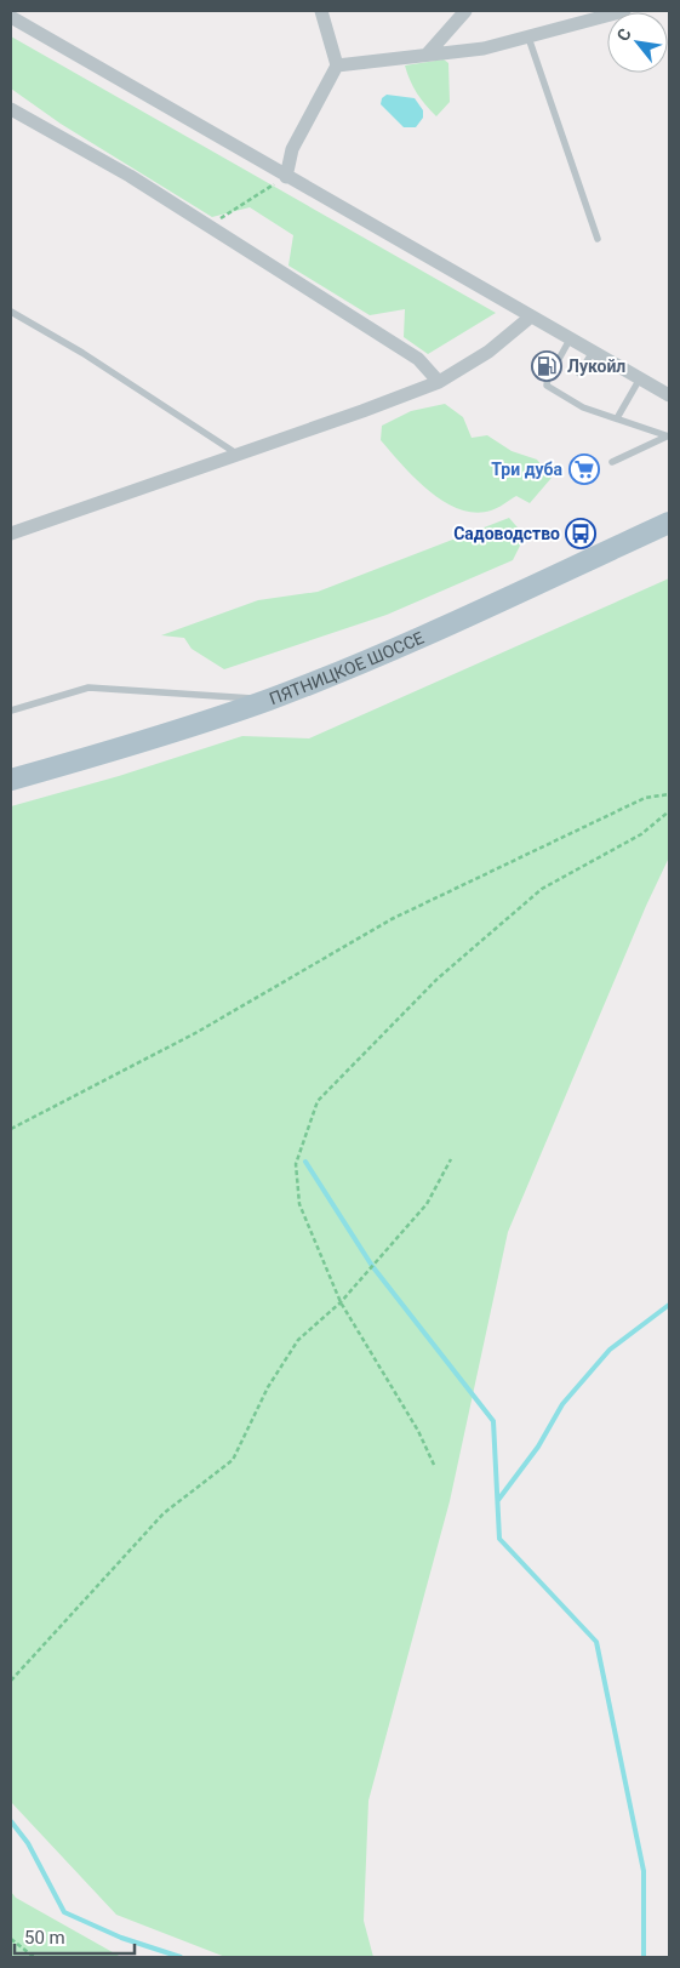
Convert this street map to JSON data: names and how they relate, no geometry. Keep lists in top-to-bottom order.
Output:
{
  "streets": {
    "main road": ["ПЯТНИЦКОЕ ШОССЕ"]
  },
  "places": {
    "fuel station": ["Лукойл"],
    "supermarket": ["Три дуба"],
    "bus stop": ["Садоводство"]
  },
  "scale_bar": "50 m",
  "north": "top left"
}
